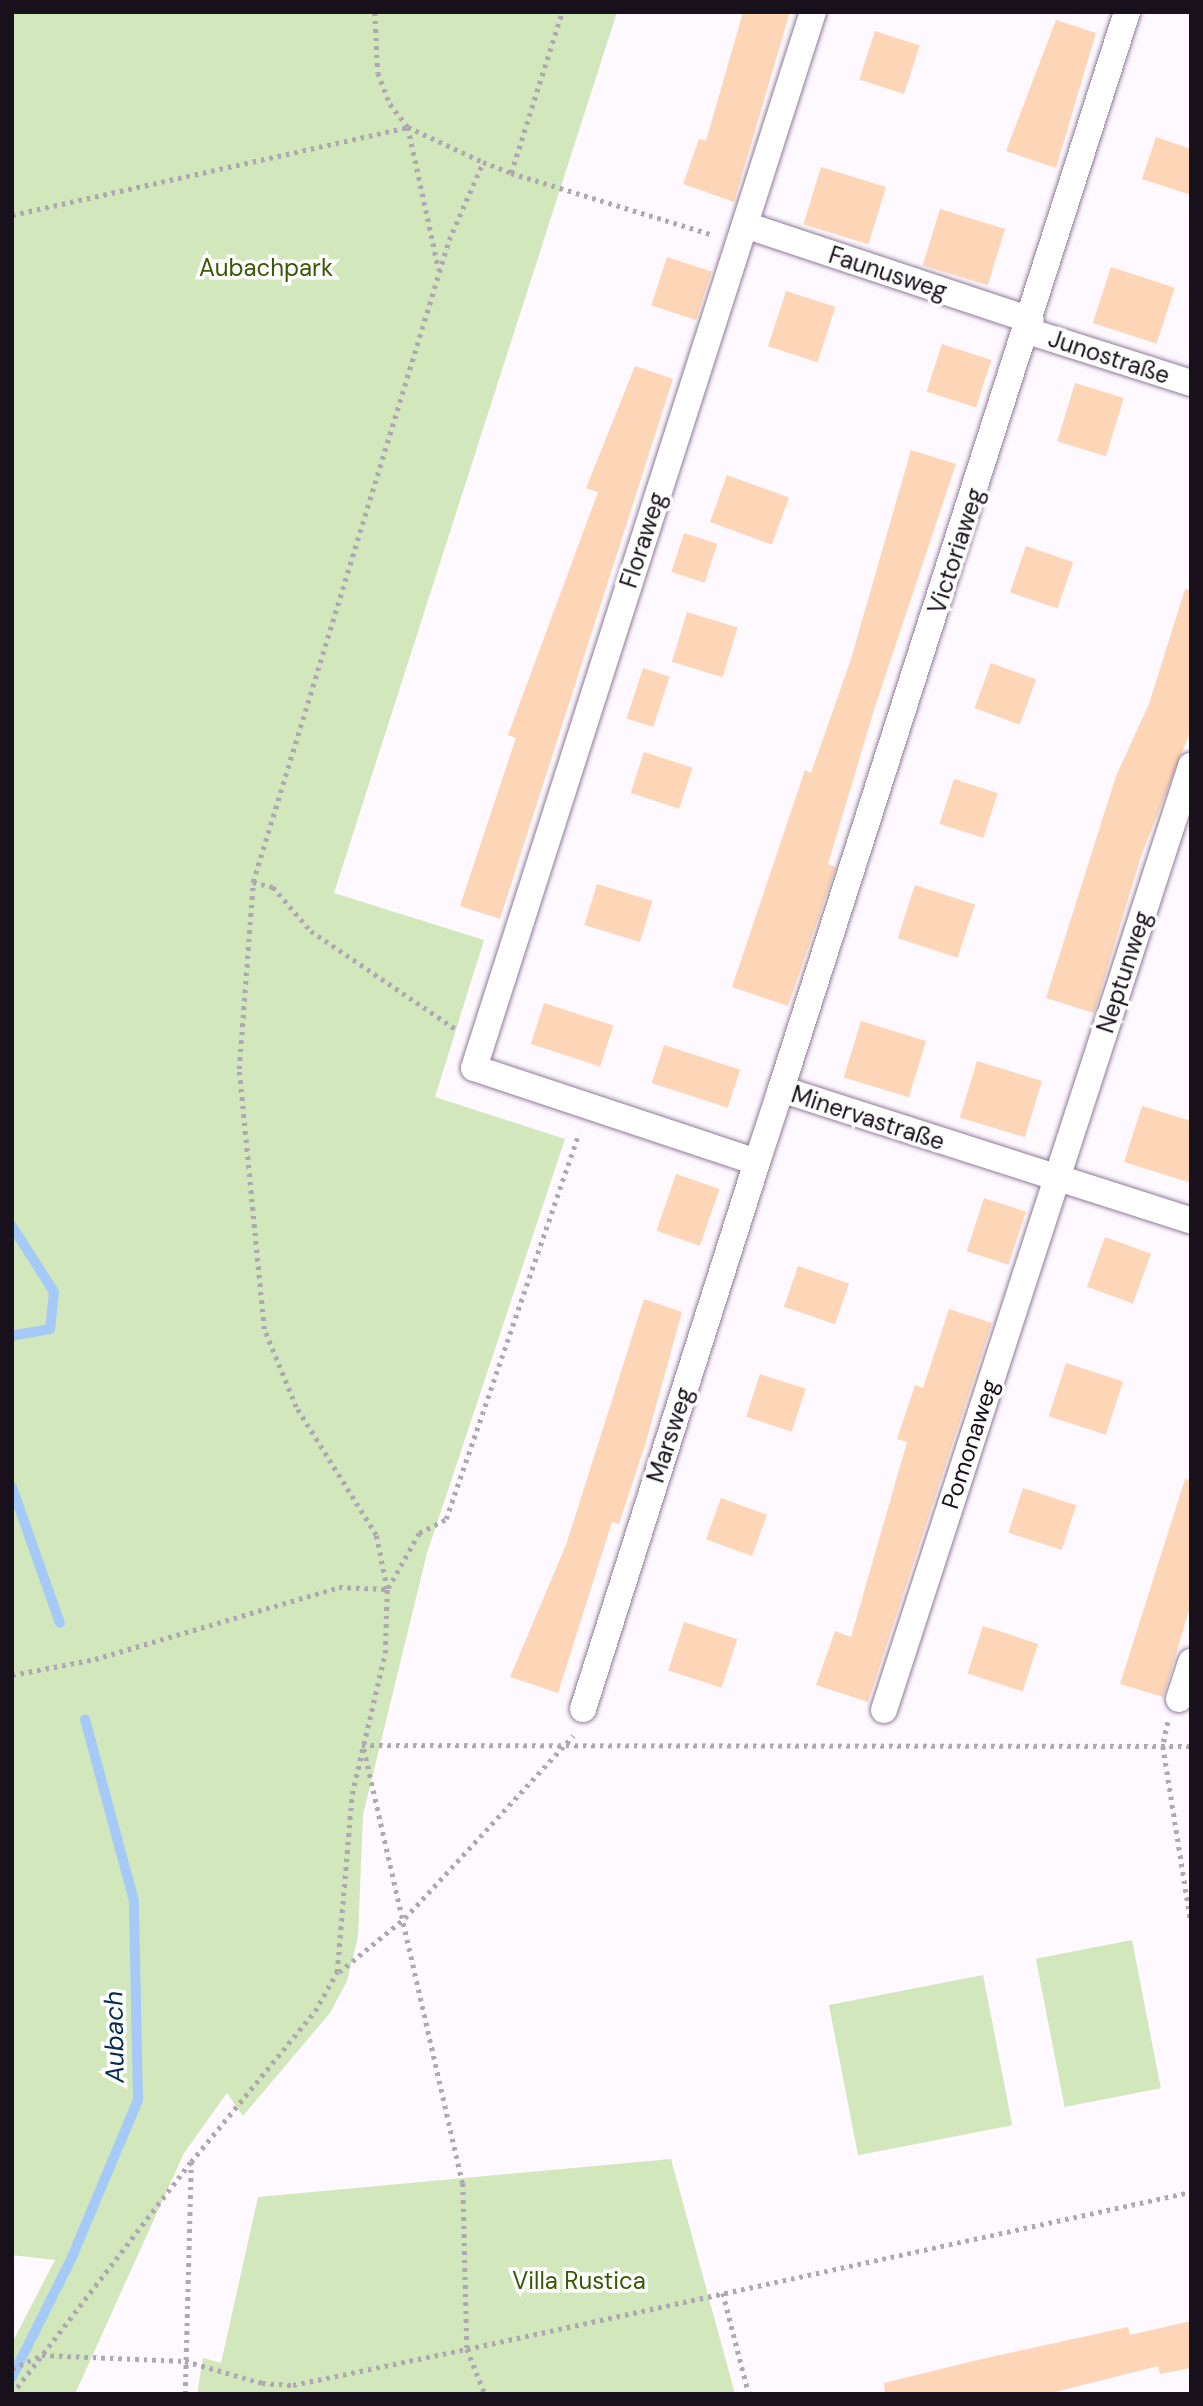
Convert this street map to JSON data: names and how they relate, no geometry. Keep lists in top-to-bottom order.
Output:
{
  "streets": {
    "street": [
      "Faunusweg",
      "Junostraße",
      "Floraweg",
      "Victoriaweg",
      "Neptunweg",
      "Minervastraße",
      "Marsweg",
      "Pomonaweg"
    ]
  },
  "crossings": [
    ["Faunusweg", "Junostraße"],
    ["Faunusweg", "Floraweg"],
    ["Faunusweg", "Victoriaweg"],
    ["Junostraße", "Victoriaweg"],
    ["Victoriaweg", "Minervastraße"],
    ["Neptunweg", "Minervastraße"],
    ["Neptunweg", "Pomonaweg"],
    ["Minervastraße", "Marsweg"],
    ["Minervastraße", "Pomonaweg"]
  ],
  "water": ["Aubach"],
  "parks": ["Aubachpark", "Villa Rustica"]
}
